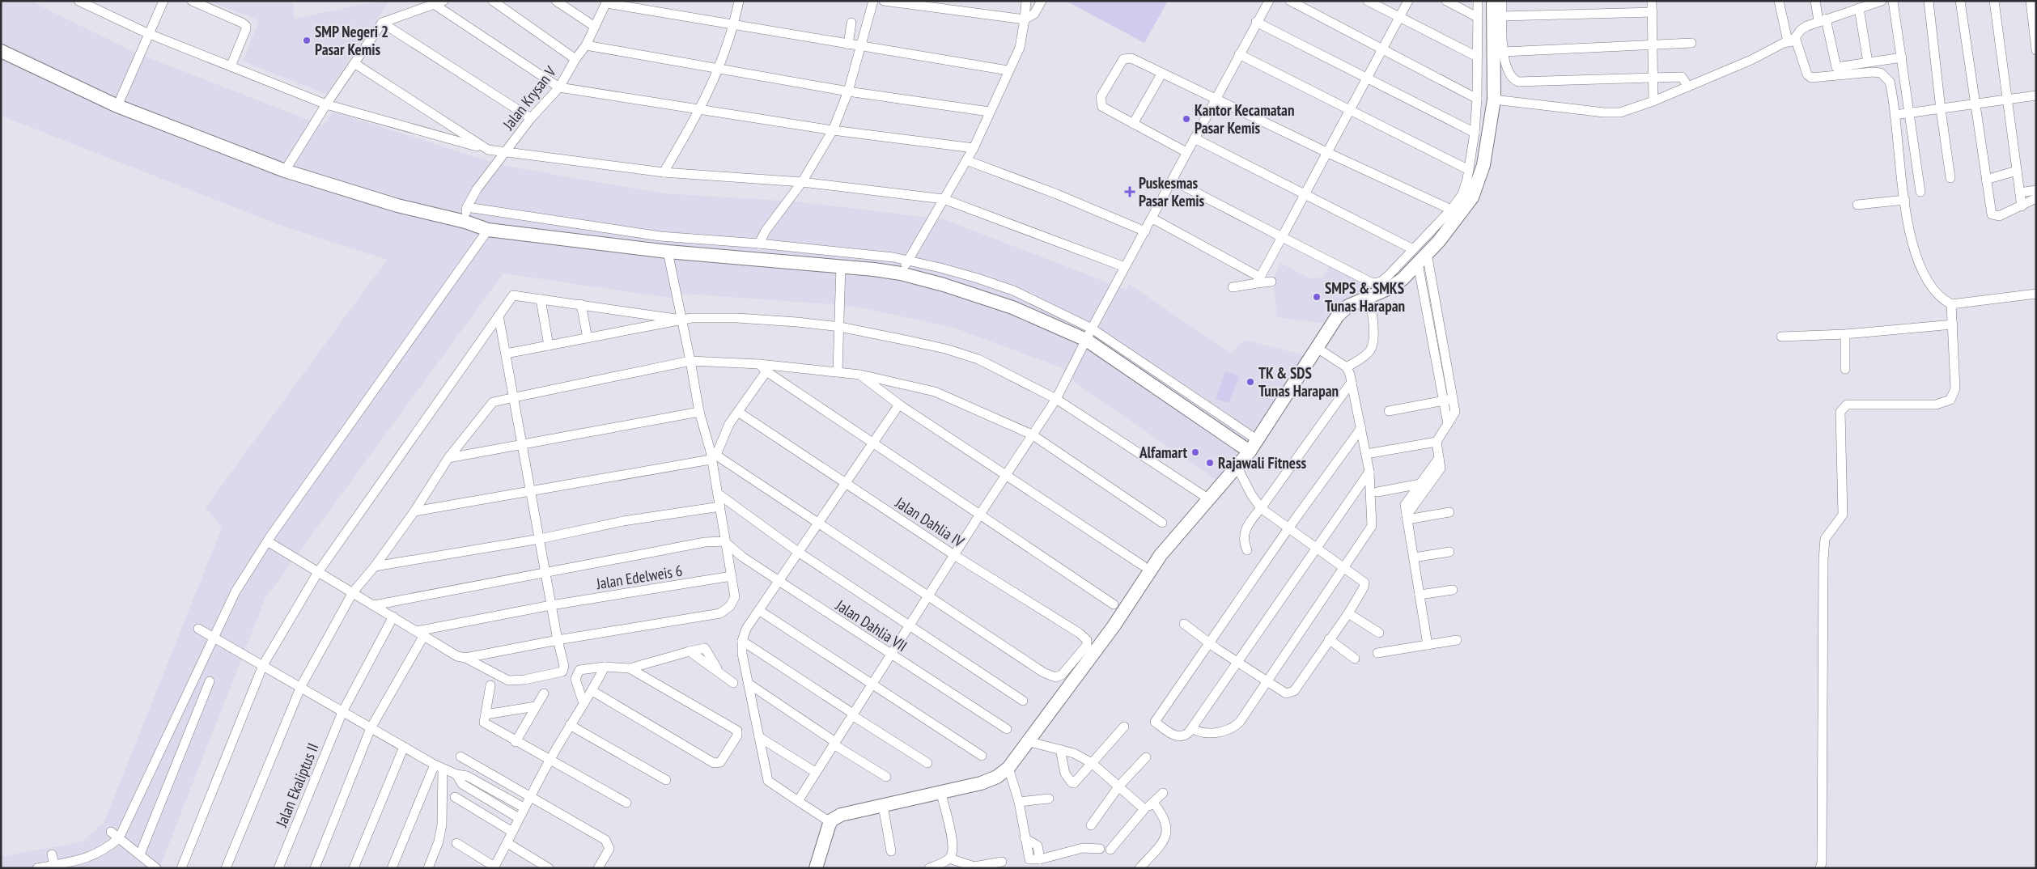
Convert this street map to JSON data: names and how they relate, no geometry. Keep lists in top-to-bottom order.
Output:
{
  "streets": {
    "street": [
      "Jalan Krysan V",
      "Jalan Dahlia IV",
      "Jalan Edelweis 6",
      "Jalan Dahlia VII",
      "Jalan Ekaliptus II"
    ]
  },
  "places": {
    "other": [
      "SMP Negeri 2 Pasar Kemis",
      "Kantor Kecamatan Pasar Kemis",
      "SMPS & SMKS Tunas Harapan",
      "TK & SDS Tunas Harapan",
      "Alfamart",
      "Rajawali Fitness"
    ],
    "health": ["Puskesmas Pasar Kemis"]
  }
}
